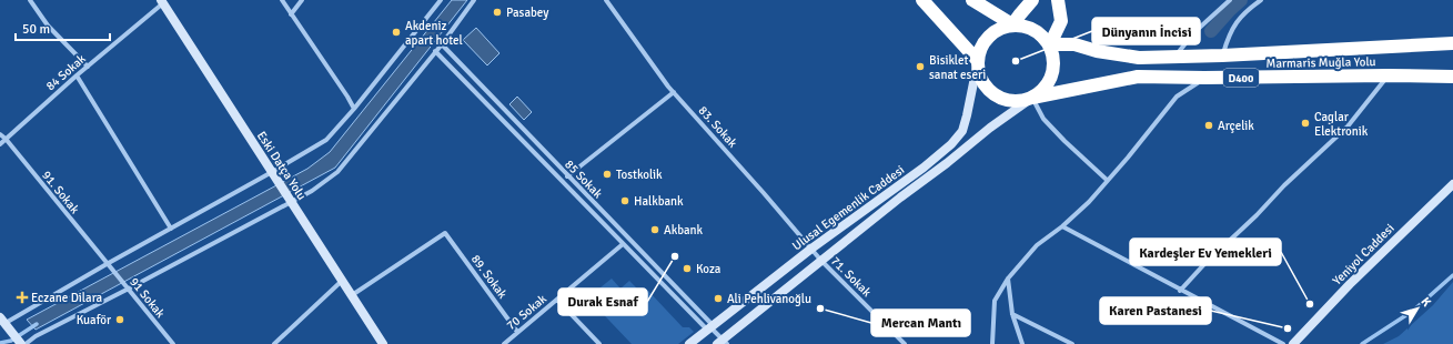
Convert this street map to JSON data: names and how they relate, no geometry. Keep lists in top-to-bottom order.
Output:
{
  "streets": {
    "highway": ["Marmaris Muğla Yolu", "D400"],
    "main road": ["Eski Datça Yolu", "Ulusal Egemenlik Caddesi", "Yeniyol Caddesi"],
    "street": [
      "84 Sokak",
      "83. Sokak",
      "85 Sokak",
      "91. Sokak",
      "89. Sokak",
      "71. Sokak",
      "91 Sokak",
      "70 Sokak"
    ]
  },
  "crossings": [
    ["Marmaris Muğla Yolu", "D400"],
    ["Marmaris Muğla Yolu", "Ulusal Egemenlik Caddesi"],
    ["84 Sokak", "Eski Datça Yolu"],
    ["84 Sokak", "91. Sokak"],
    ["D400", "Ulusal Egemenlik Caddesi"],
    ["83. Sokak", "Ulusal Egemenlik Caddesi"],
    ["83. Sokak", "71. Sokak"],
    ["Eski Datça Yolu", "89. Sokak"],
    ["85 Sokak", "Ulusal Egemenlik Caddesi"],
    ["85 Sokak", "70 Sokak"],
    ["91. Sokak", "91 Sokak"],
    ["Ulusal Egemenlik Caddesi", "71. Sokak"],
    ["89. Sokak", "70 Sokak"]
  ],
  "places": {
    "other": [
      "Pasabey",
      "Akdeniz apart hotel",
      "Dünyanın İncisi",
      "Bisiklet sanat eseri",
      "Caglar Elektronik",
      "Arçelik",
      "Tostkolik",
      "Halkbank",
      "Akbank",
      "Durak Esnaf",
      "Koza",
      "Ali Pehlivanoğlu",
      "Kardeşler Ev Yemekleri",
      "Mercan Mantı",
      "Kuaför",
      "Karen Pastanesi"
    ],
    "health": ["Eczane Dilara"]
  },
  "scale_bar": "50 m",
  "north": "top right"
}
